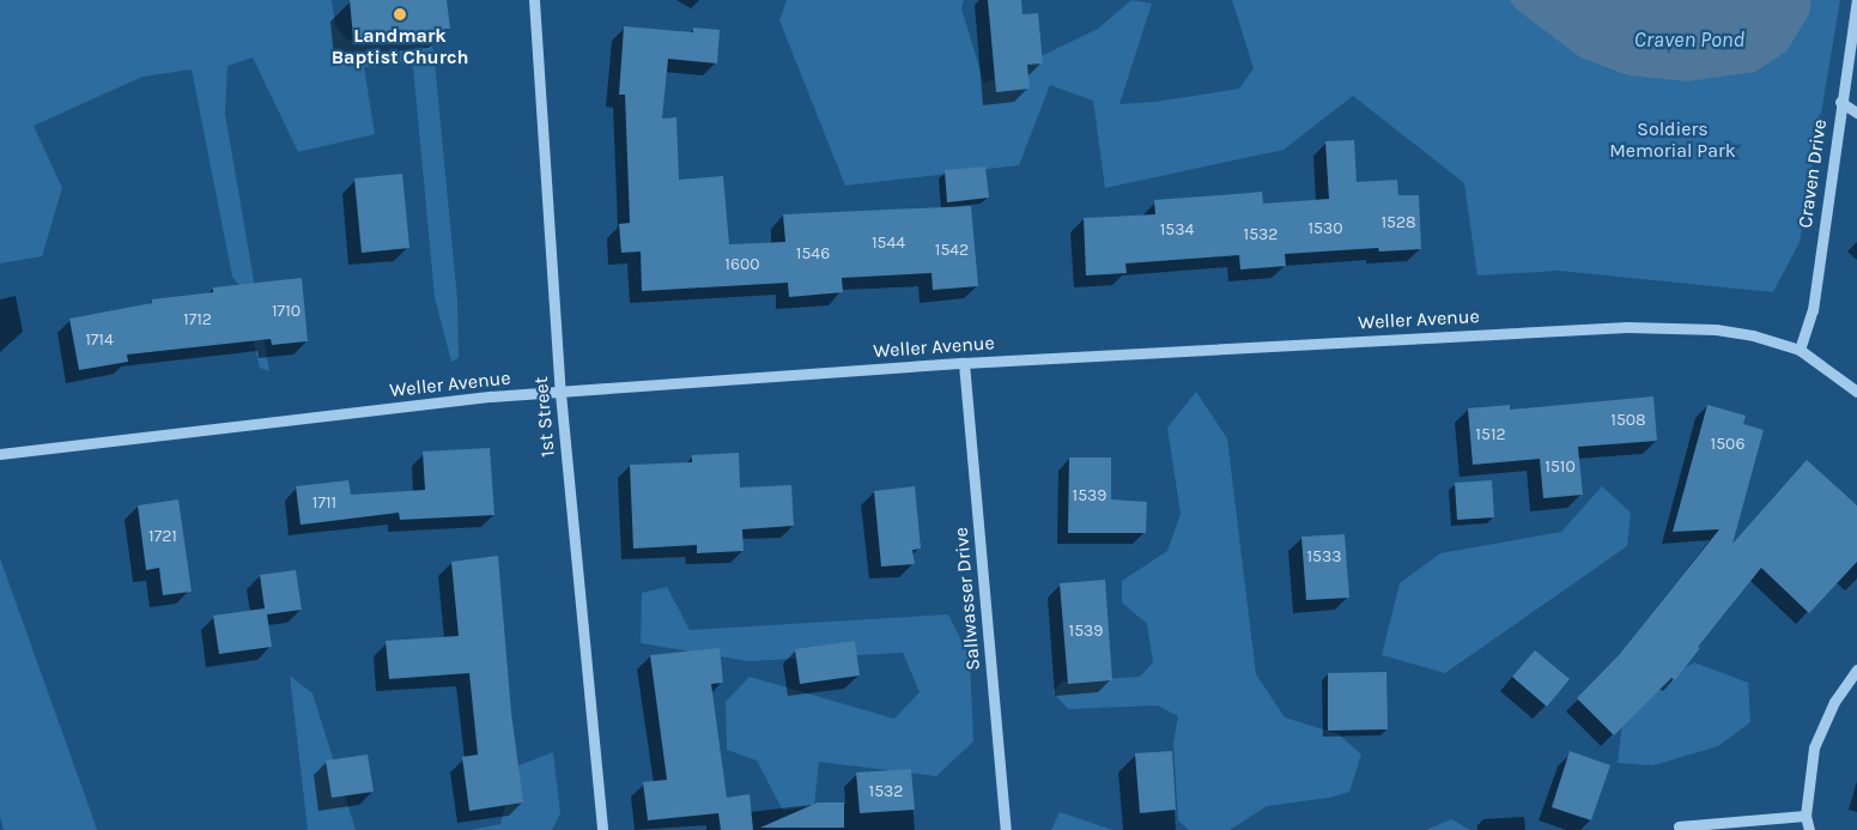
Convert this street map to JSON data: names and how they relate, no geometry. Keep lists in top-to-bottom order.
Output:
{
  "streets": {
    "street": [
      "Craven Drive",
      "Weller Avenue",
      "1st Street",
      "Sallwasser Drive"
    ]
  },
  "crossings": [
    ["Craven Drive", "Weller Avenue"],
    ["Weller Avenue", "1st Street"],
    ["Weller Avenue", "Sallwasser Drive"]
  ],
  "water": ["Craven Pond"],
  "parks": ["Soldiers Memorial Park"],
  "places": ["Landmark Baptist Church"],
  "house_numbers": [
    "1528",
    "1530",
    "1534",
    "1532",
    "1544",
    "1542",
    "1546",
    "1600",
    "1710",
    "1712",
    "1714",
    "1508",
    "1512",
    "1506",
    "1510",
    "1539",
    "1711",
    "1721",
    "1533",
    "1539",
    "1532"
  ]
}
